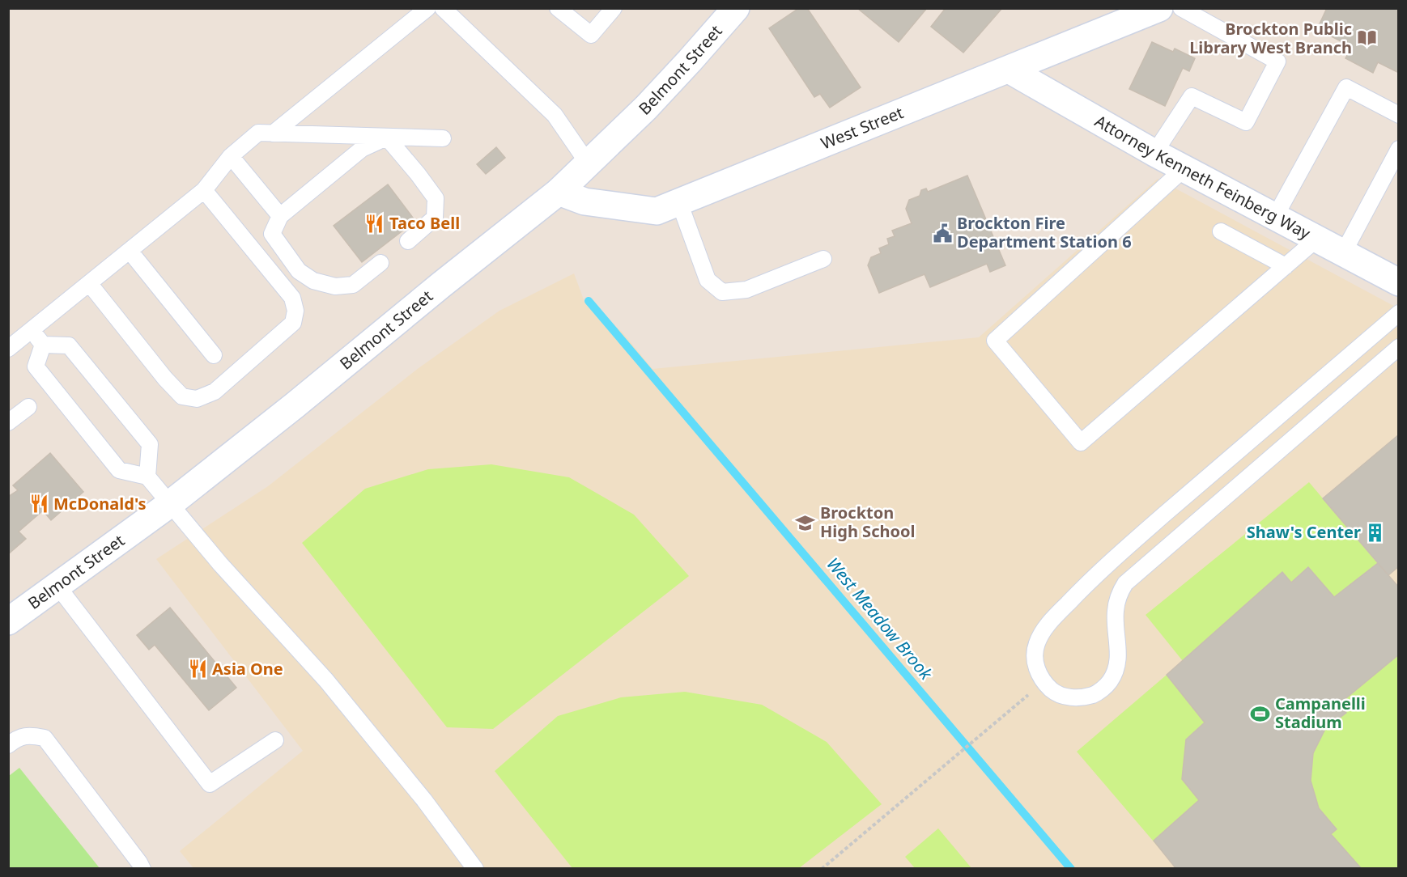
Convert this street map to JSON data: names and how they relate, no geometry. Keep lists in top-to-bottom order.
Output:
{
  "streets": {
    "street": ["Belmont Street", "West Street", "Attorney Kenneth Feinberg Way"]
  },
  "crossings": [
    ["Belmont Street", "West Street"],
    ["West Street", "Attorney Kenneth Feinberg Way"]
  ],
  "water": ["West Meadow Brook"],
  "places": {
    "library": ["Brockton Public Library West Branch"],
    "restaurant": ["Taco Bell", "McDonald's", "Asia One"],
    "public building": ["Brockton Fire Department Station 6"],
    "school or university": ["Brockton High School"],
    "building": ["Shaw's Center"],
    "sports": ["Campanelli Stadium"]
  }
}
